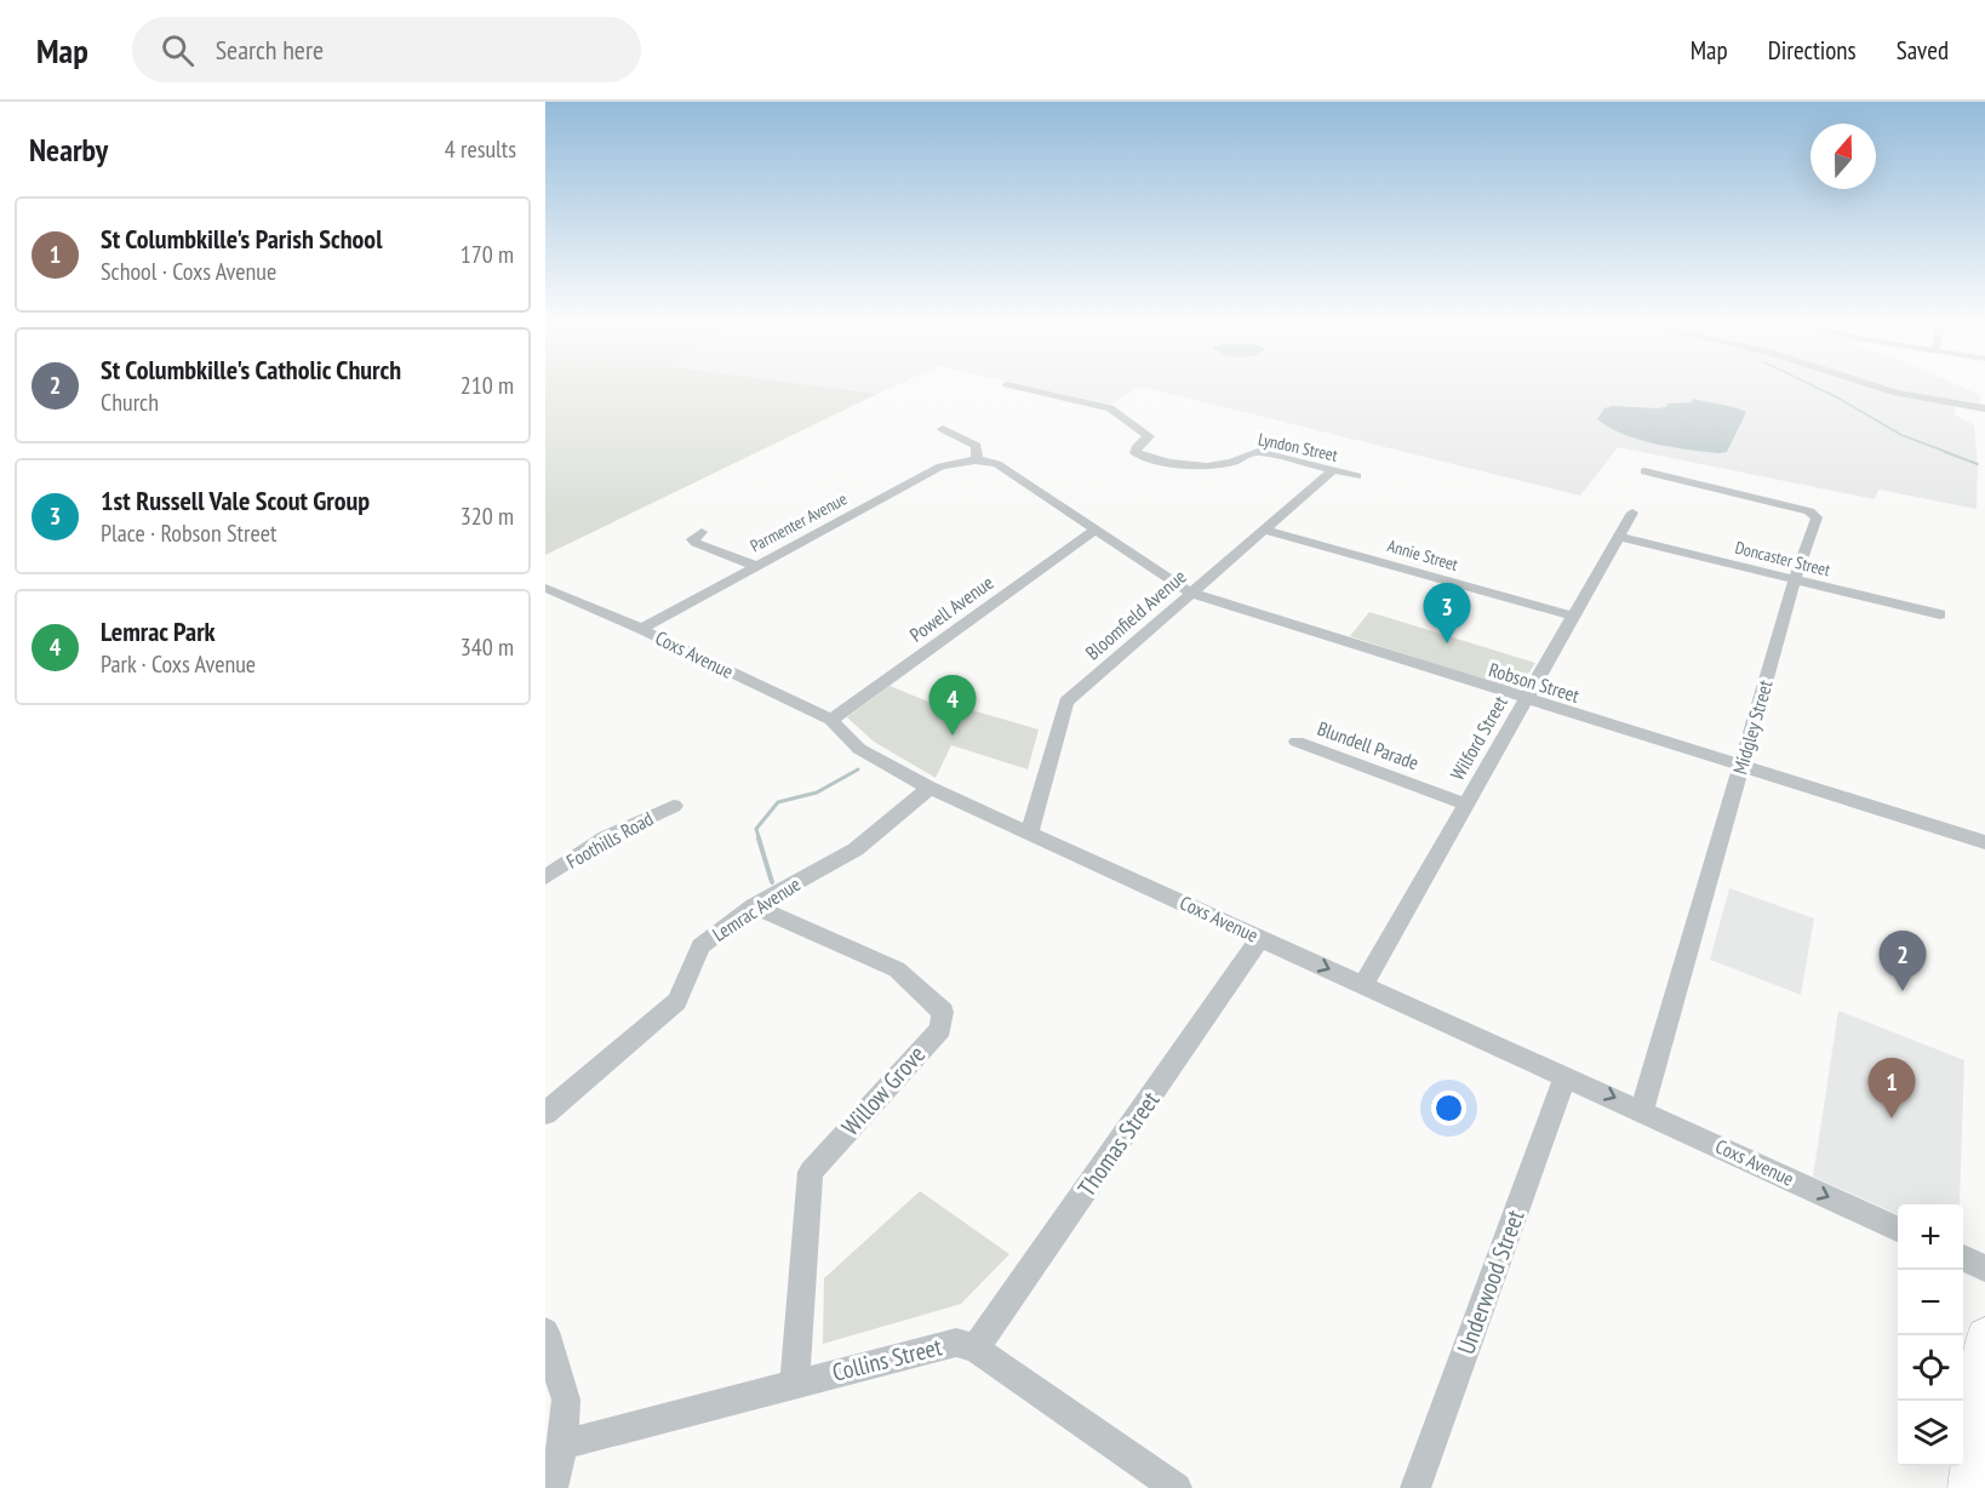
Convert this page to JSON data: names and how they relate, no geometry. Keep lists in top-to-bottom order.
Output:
{
  "streets": {
    "street": [
      "Lyndon Street",
      "Parmenter Avenue",
      "Annie Street",
      "Doncaster Street",
      "Powell Avenue",
      "Bloomfield Avenue",
      "Coxs Avenue",
      "Robson Street",
      "Midgley Street",
      "Wilford Street",
      "Blundell Parade",
      "Foothills Road",
      "Lemrac Avenue",
      "Willow Grove",
      "Thomas Street",
      "Underwood Street",
      "Collins Street"
    ]
  },
  "crossings": [
    ["Lyndon Street", "Bloomfield Avenue"],
    ["Parmenter Avenue", "Coxs Avenue"],
    ["Parmenter Avenue", "Robson Street"],
    ["Annie Street", "Bloomfield Avenue"],
    ["Annie Street", "Wilford Street"],
    ["Doncaster Street", "Midgley Street"],
    ["Doncaster Street", "Wilford Street"],
    ["Powell Avenue", "Coxs Avenue"],
    ["Powell Avenue", "Robson Street"],
    ["Bloomfield Avenue", "Coxs Avenue"],
    ["Bloomfield Avenue", "Robson Street"],
    ["Coxs Avenue", "Midgley Street"],
    ["Coxs Avenue", "Wilford Street"],
    ["Coxs Avenue", "Lemrac Avenue"],
    ["Coxs Avenue", "Thomas Street"],
    ["Coxs Avenue", "Underwood Street"],
    ["Robson Street", "Midgley Street"],
    ["Robson Street", "Wilford Street"],
    ["Wilford Street", "Blundell Parade"],
    ["Lemrac Avenue", "Willow Grove"],
    ["Willow Grove", "Collins Street"],
    ["Thomas Street", "Collins Street"]
  ],
  "north": "top",
  "page": {
    "header": "Map",
    "search": "Search here",
    "nav": ["Map", "Directions", "Saved"],
    "heading": ["Nearby", "4 results"],
    "list": [
      {
        "mark": "1",
        "name": "St Columbkille's Parish School",
        "note": "School · Coxs Avenue",
        "value": "170 m"
      },
      {
        "mark": "2",
        "name": "St Columbkille's Catholic Church",
        "note": "Church",
        "value": "210 m"
      },
      {
        "mark": "3",
        "name": "1st Russell Vale Scout Group",
        "note": "Place · Robson Street",
        "value": "320 m"
      },
      {
        "mark": "4",
        "name": "Lemrac Park",
        "note": "Park · Coxs Avenue",
        "value": "340 m"
      }
    ],
    "pins": [
      "3",
      "4",
      "2",
      "1"
    ],
    "map_buttons": ["+", "−"]
  }
}
